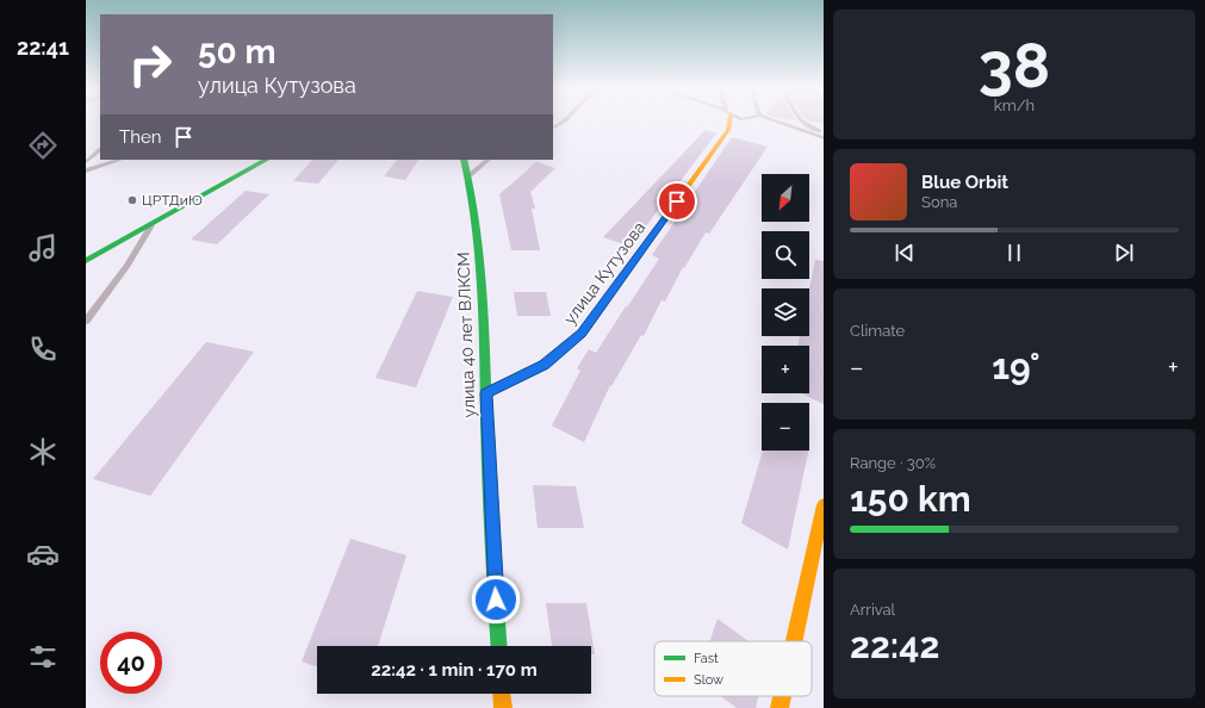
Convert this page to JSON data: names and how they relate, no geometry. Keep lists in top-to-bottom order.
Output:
{
  "streets": {
    "street": ["улица Кутузова", "улица 40 лет ВЛКСМ"]
  },
  "crossings": [
    ["улица Кутузова", "улица 40 лет ВЛКСМ"]
  ],
  "places": ["ЦРТДиЮ"],
  "legend": ["Fast", "Slow"],
  "north": "bottom left",
  "page": {
    "tabs": "22:41",
    "tile": [
      ["38", "km/h"],
      "Climate",
      ["Range · 30%", "150 km"],
      ["Arrival", "22:42"]
    ],
    "turn": ["50 m", "улица Кутузова"],
    "then": "Then",
    "song": ["Blue Orbit", "Sona"],
    "map_buttons": ["+", "−"],
    "heat": ["−", "19°", "+"],
    "limit": "40",
    "trip": "22:42 · 1 min · 170 m"
  }
}
